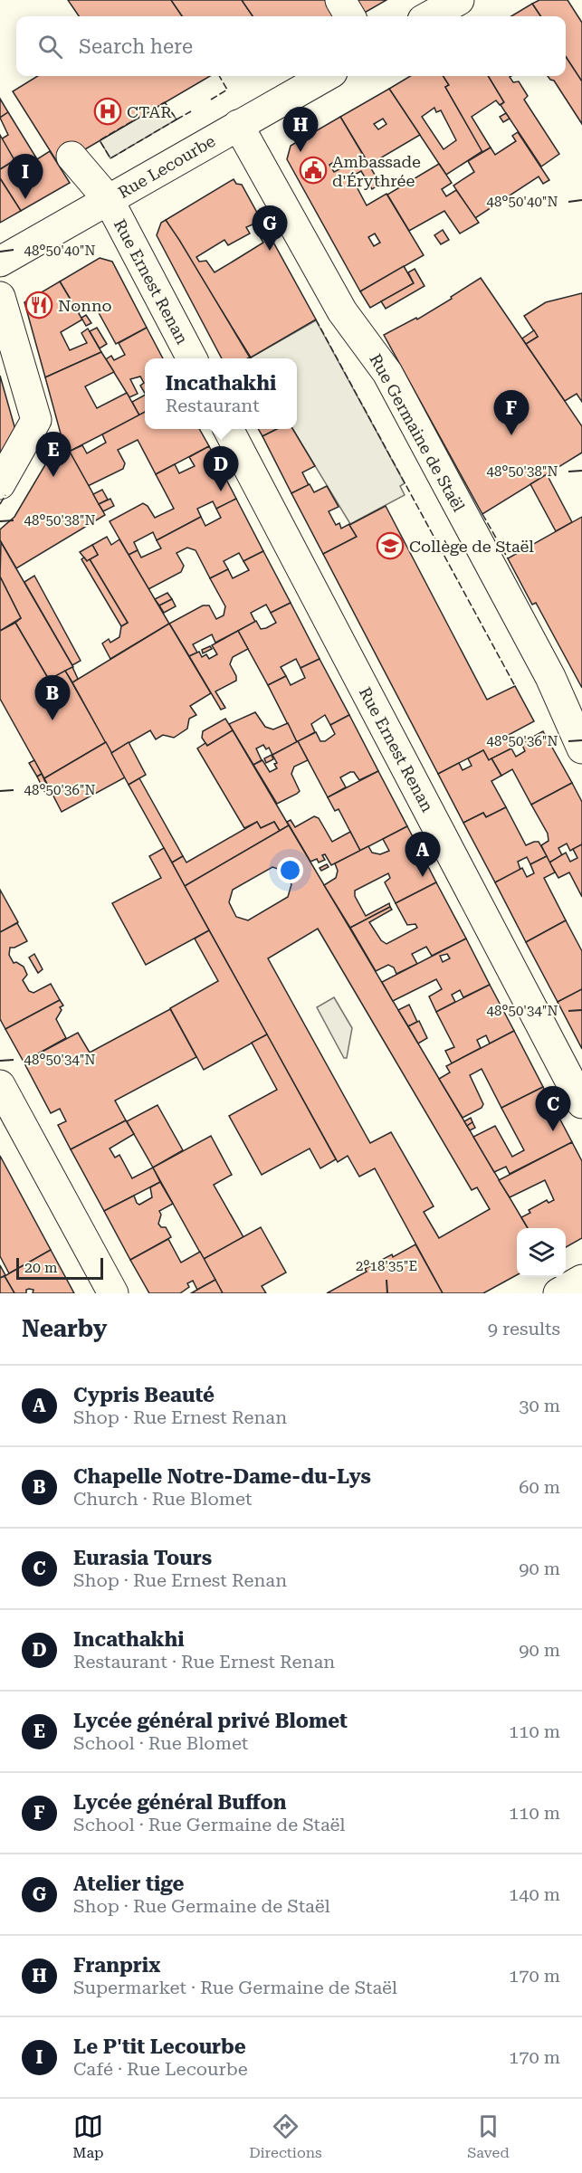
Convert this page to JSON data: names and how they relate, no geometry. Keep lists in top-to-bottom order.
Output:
{
  "streets": {
    "street": ["Rue Lecourbe", "Rue Ernest Renan", "Rue Germaine de Staël"]
  },
  "crossings": [
    ["Rue Lecourbe", "Rue Ernest Renan"],
    ["Rue Lecourbe", "Rue Germaine de Staël"]
  ],
  "places": {
    "hospital": ["CTAR"],
    "public building": ["Ambassade d'Érythrée"],
    "restaurant": ["Nonno"],
    "school or university": ["Collège de Staël"]
  },
  "scale_bar": "20 m",
  "page": {
    "search": "Search here",
    "pins": [
      "H",
      "I",
      "G",
      "F",
      "E",
      "D",
      "B",
      "A",
      "C"
    ],
    "popup": ["Incathakhi", "Restaurant"],
    "scale": "20 m",
    "heading": ["Nearby", "9 results"],
    "list": [
      {
        "mark": "A",
        "name": "Cypris Beauté",
        "note": "Shop · Rue Ernest Renan",
        "value": "30 m"
      },
      {
        "mark": "B",
        "name": "Chapelle Notre-Dame-du-Lys",
        "note": "Church · Rue Blomet",
        "value": "60 m"
      },
      {
        "mark": "C",
        "name": "Eurasia Tours",
        "note": "Shop · Rue Ernest Renan",
        "value": "90 m"
      },
      {
        "mark": "D",
        "name": "Incathakhi",
        "note": "Restaurant · Rue Ernest Renan",
        "value": "90 m"
      },
      {
        "mark": "E",
        "name": "Lycée général privé Blomet",
        "note": "School · Rue Blomet",
        "value": "110 m"
      },
      {
        "mark": "F",
        "name": "Lycée général Buffon",
        "note": "School · Rue Germaine de Staël",
        "value": "110 m"
      },
      {
        "mark": "G",
        "name": "Atelier tige",
        "note": "Shop · Rue Germaine de Staël",
        "value": "140 m"
      },
      {
        "mark": "H",
        "name": "Franprix",
        "note": "Supermarket · Rue Germaine de Staël",
        "value": "170 m"
      },
      {
        "mark": "I",
        "name": "Le P'tit Lecourbe",
        "note": "Café · Rue Lecourbe",
        "value": "170 m"
      }
    ],
    "nav": ["Map", "Directions", "Saved"]
  },
  "coordinates": [
    "48°50'40\"N",
    "48°50'38\"N",
    "48°50'36\"N",
    "48°50'34\"N",
    "2°18'35\"E"
  ]
}
